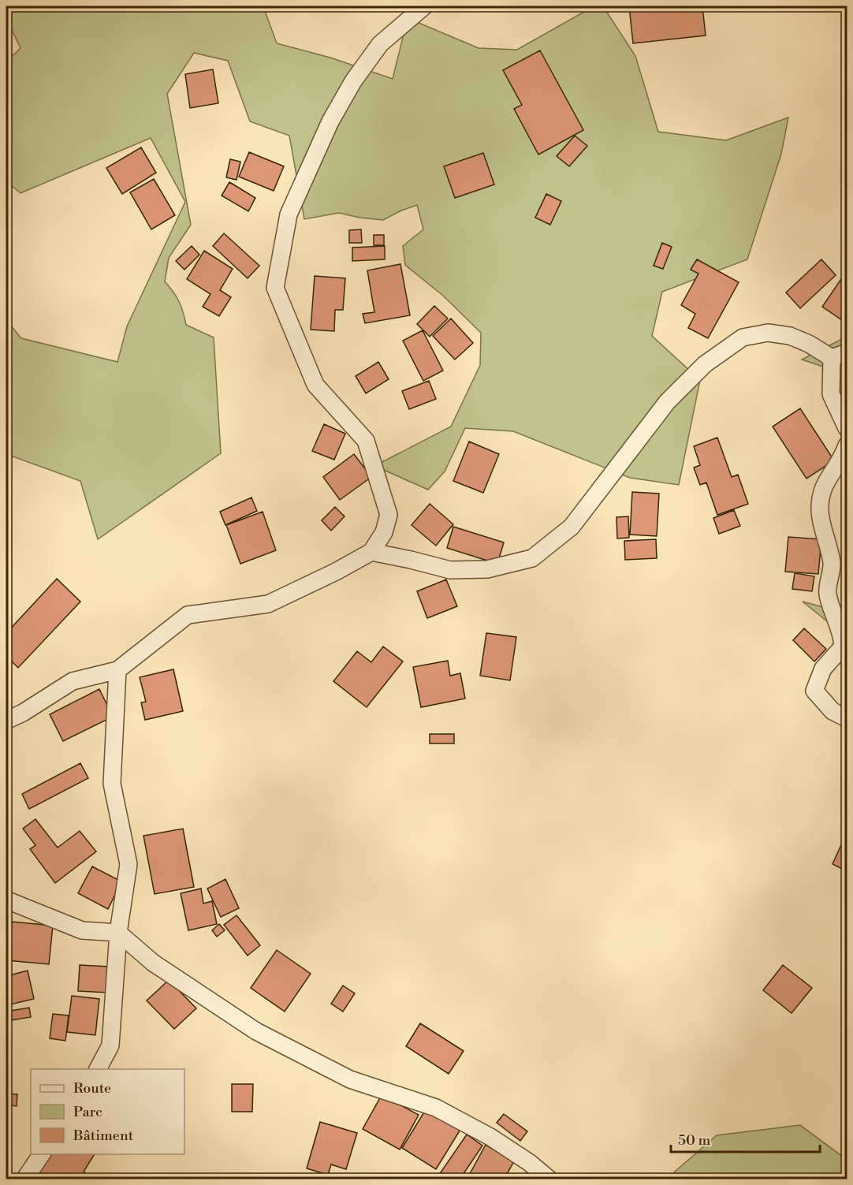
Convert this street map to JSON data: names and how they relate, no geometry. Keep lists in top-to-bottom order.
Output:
{
  "legend": ["Route", "Parc", "Bâtiment"],
  "scale_bar": "50 m"
}
